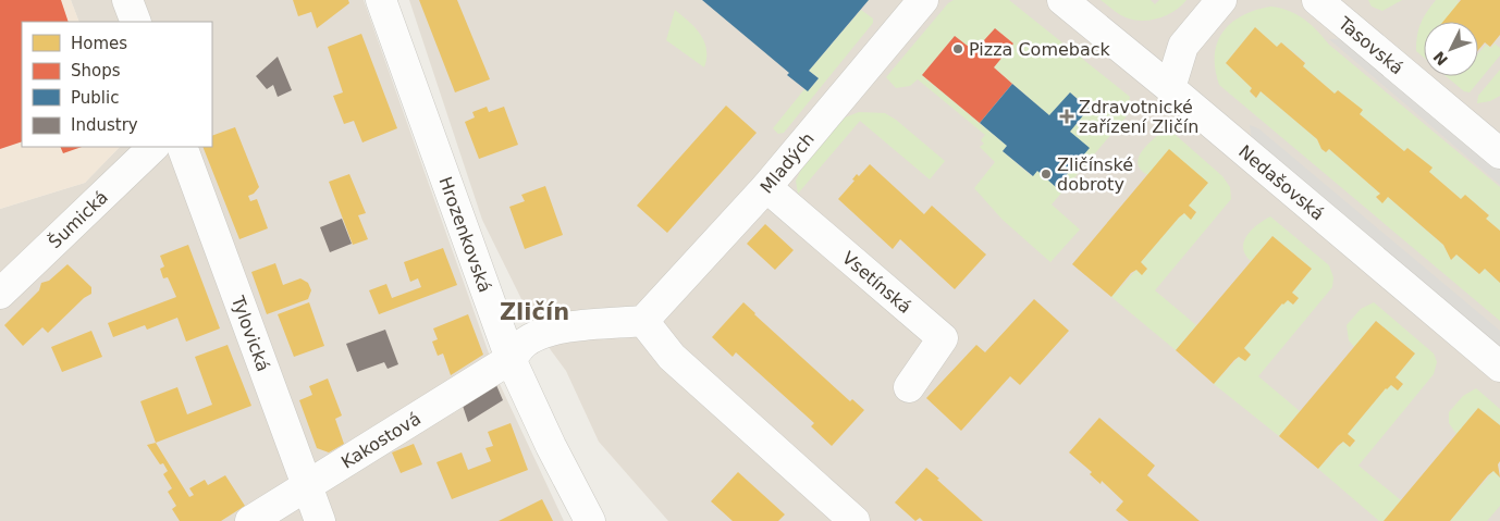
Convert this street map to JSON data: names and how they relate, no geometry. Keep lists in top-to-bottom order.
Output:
{
  "streets": {
    "street": [
      "Tasovská",
      "Mladých",
      "Nedašovská",
      "Šumická",
      "Hrozenkovská",
      "Vsetínská",
      "Tylovická",
      "Kakostová"
    ]
  },
  "crossings": [
    ["Mladých", "Vsetínská"],
    ["Hrozenkovská", "Kakostová"],
    ["Tylovická", "Kakostová"]
  ],
  "districts": ["Zličín"],
  "places": {
    "other": ["Pizza Comeback", "Zličínské dobroty"],
    "health": ["Zdravotnické zařízení Zličín"]
  },
  "legend": [
    "Homes",
    "Shops",
    "Public",
    "Industry"
  ],
  "north": "bottom left"
}
